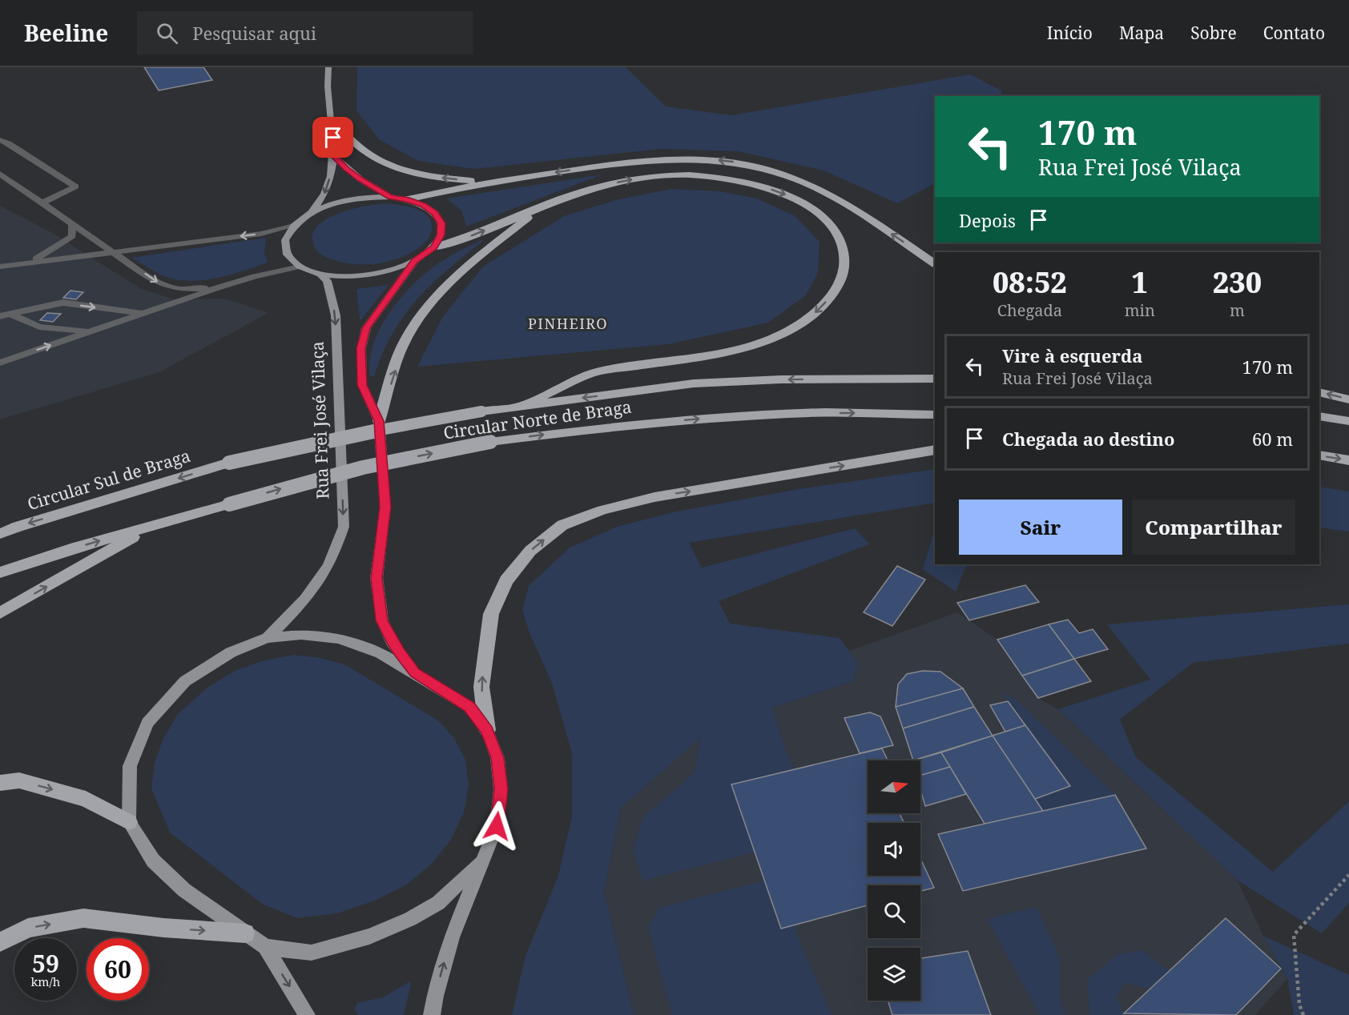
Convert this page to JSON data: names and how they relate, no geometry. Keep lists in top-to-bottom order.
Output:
{
  "streets": {
    "highway": ["Circular Norte de Braga", "Circular Sul de Braga"],
    "main road": ["Rua Frei José Vilaça"]
  },
  "crossings": [
    ["Circular Norte de Braga", "Circular Sul de Braga"]
  ],
  "districts": ["PINHEIRO"],
  "north": "right",
  "page": {
    "header": "Beeline",
    "search": "Pesquisar aqui",
    "nav": [
      "Início",
      "Mapa",
      "Sobre",
      "Contato"
    ],
    "turn": ["170 m", "Rua Frei José Vilaça"],
    "then": "Depois",
    "eta": [
      "08:52",
      "Chegada",
      "1",
      "min",
      "230",
      "m"
    ],
    "list": [
      {
        "name": "Vire à esquerda",
        "note": "Rua Frei José Vilaça",
        "value": "170 m"
      },
      {
        "name": "Chegada ao destino",
        "value": "60 m"
      }
    ],
    "buttons": ["Sair", "Compartilhar"],
    "speed": "59 km/h",
    "limit": "60"
  }
}
